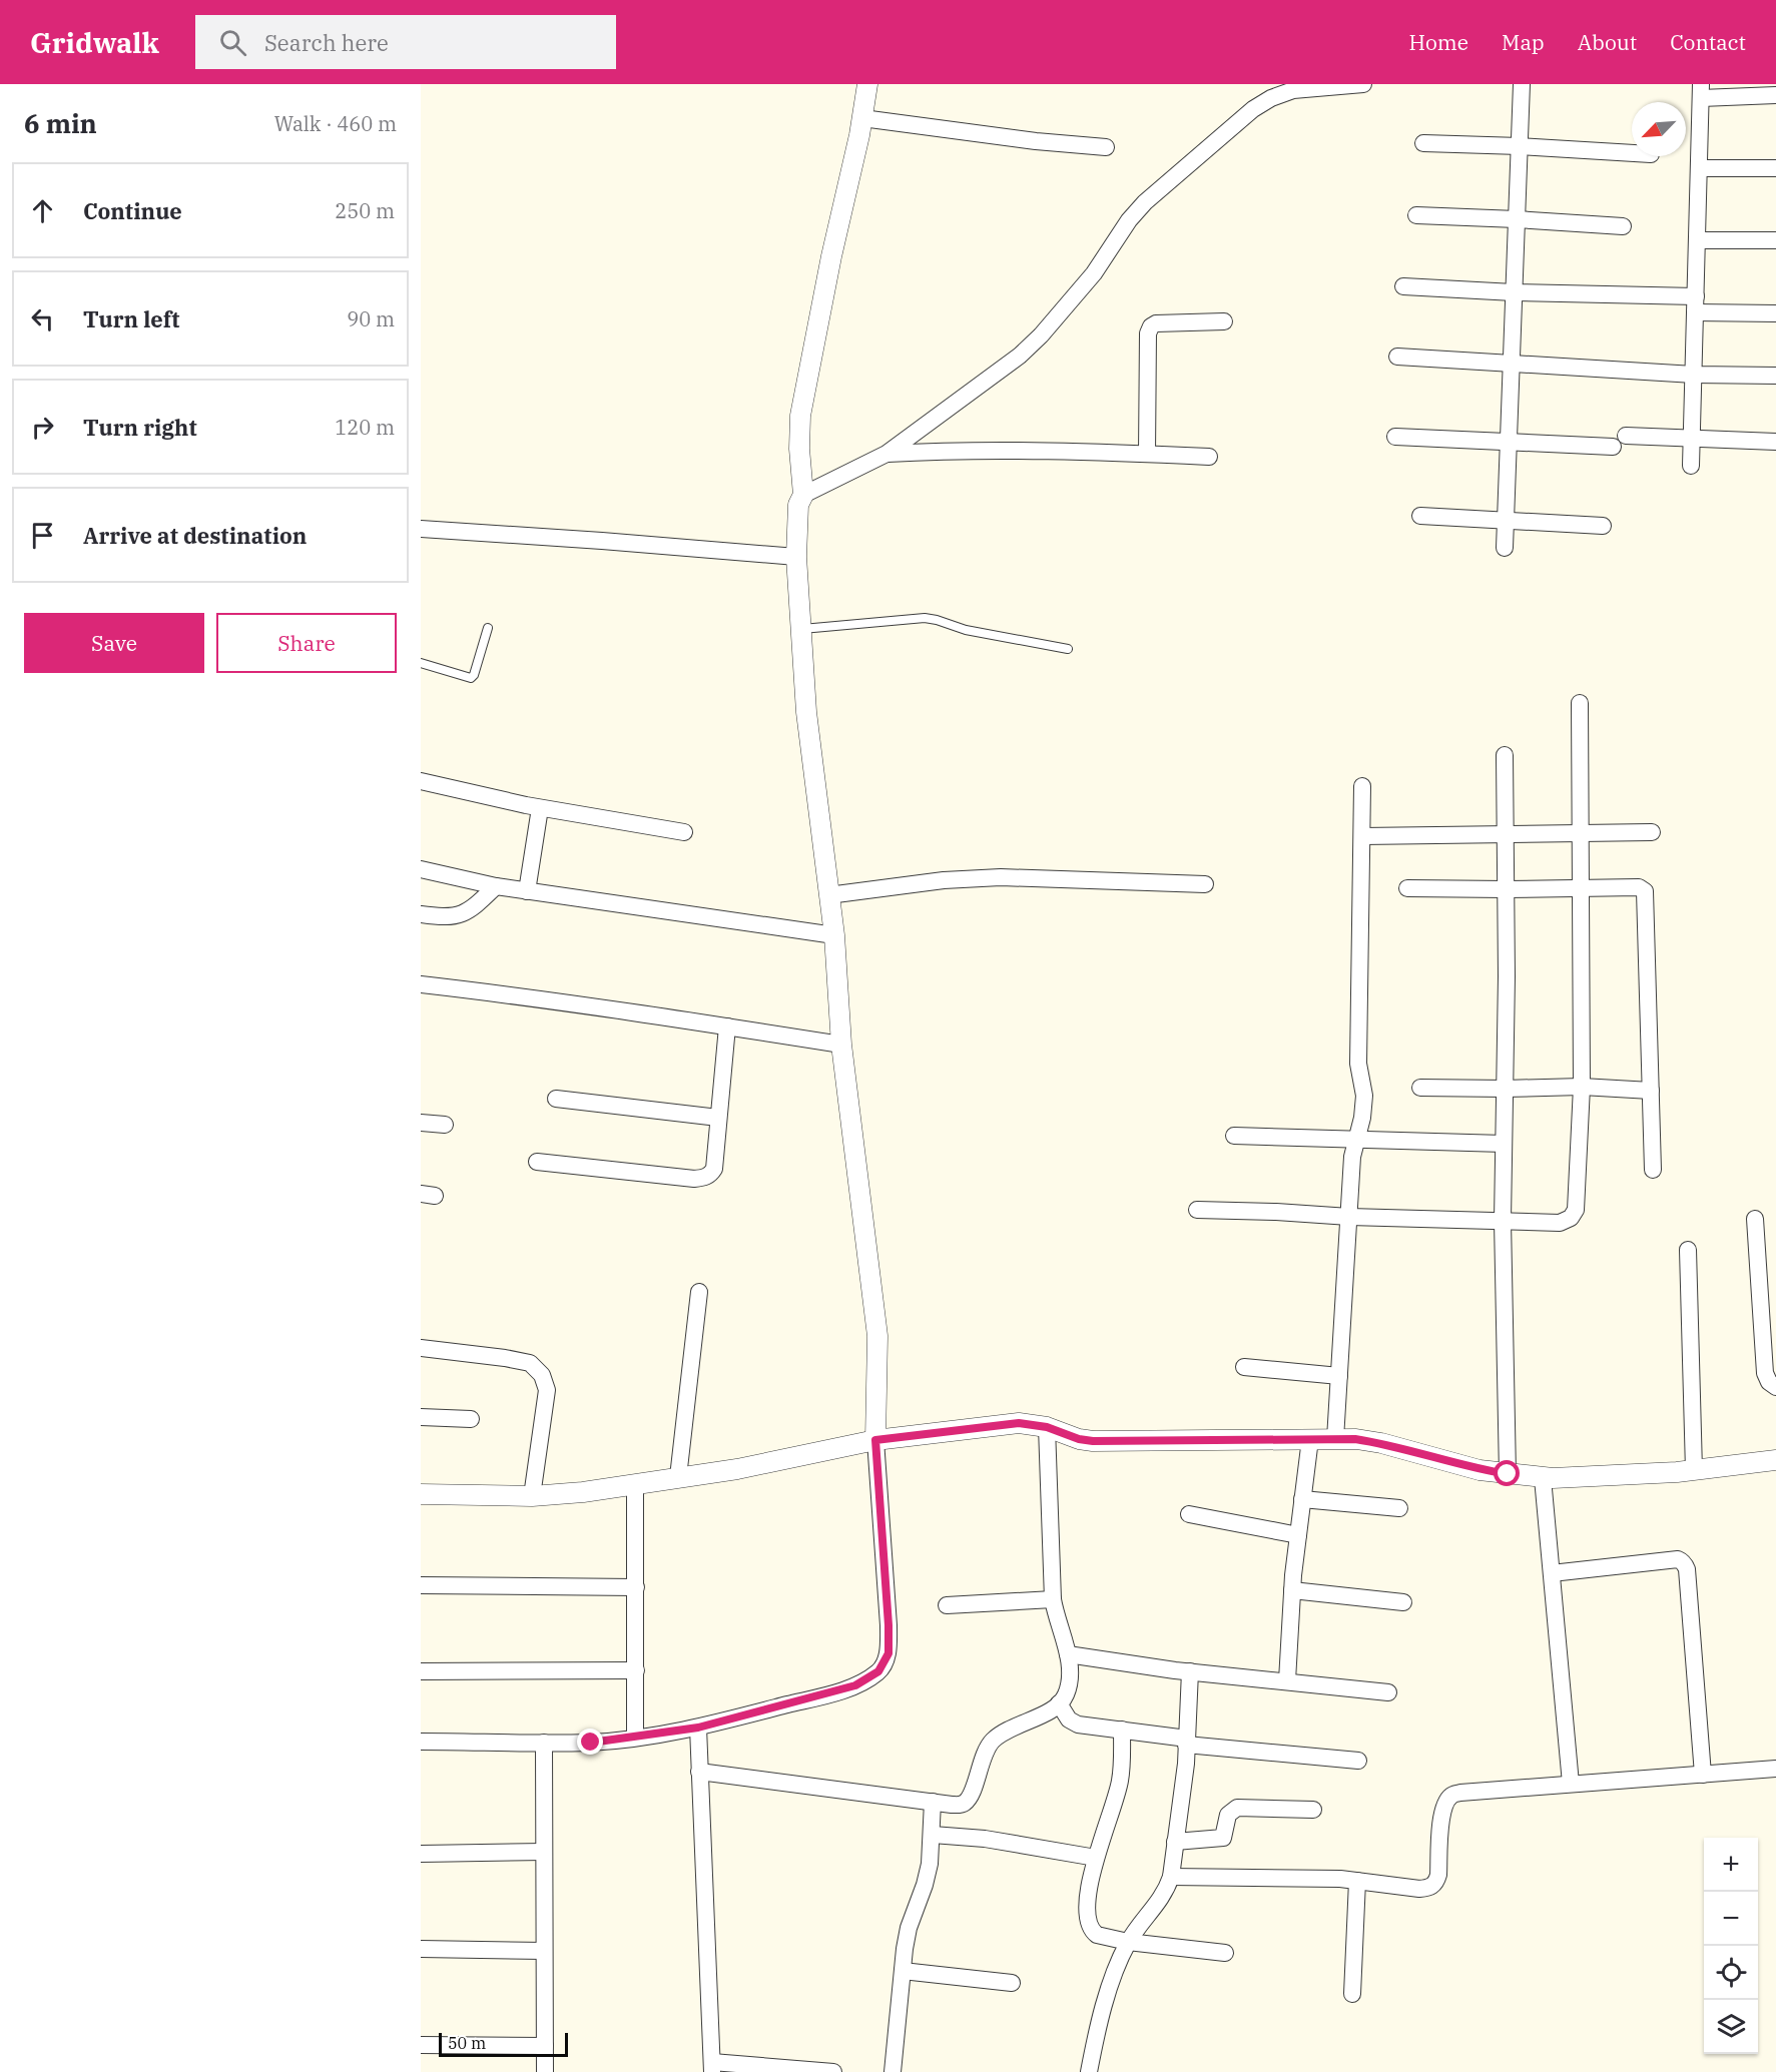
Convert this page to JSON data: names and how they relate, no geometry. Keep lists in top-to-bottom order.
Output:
{
  "scale_bar": "50 m",
  "north": "bottom left",
  "page": {
    "header": "Gridwalk",
    "search": "Search here",
    "nav": [
      "Home",
      "Map",
      "About",
      "Contact"
    ],
    "heading": ["6 min", "Walk · 460 m"],
    "list": [
      ["Continue", "250 m"],
      ["Turn left", "90 m"],
      ["Turn right", "120 m"],
      "Arrive at destination"
    ],
    "buttons": ["Save", "Share"],
    "map_buttons": ["+", "−"],
    "scale": "50 m"
  }
}
